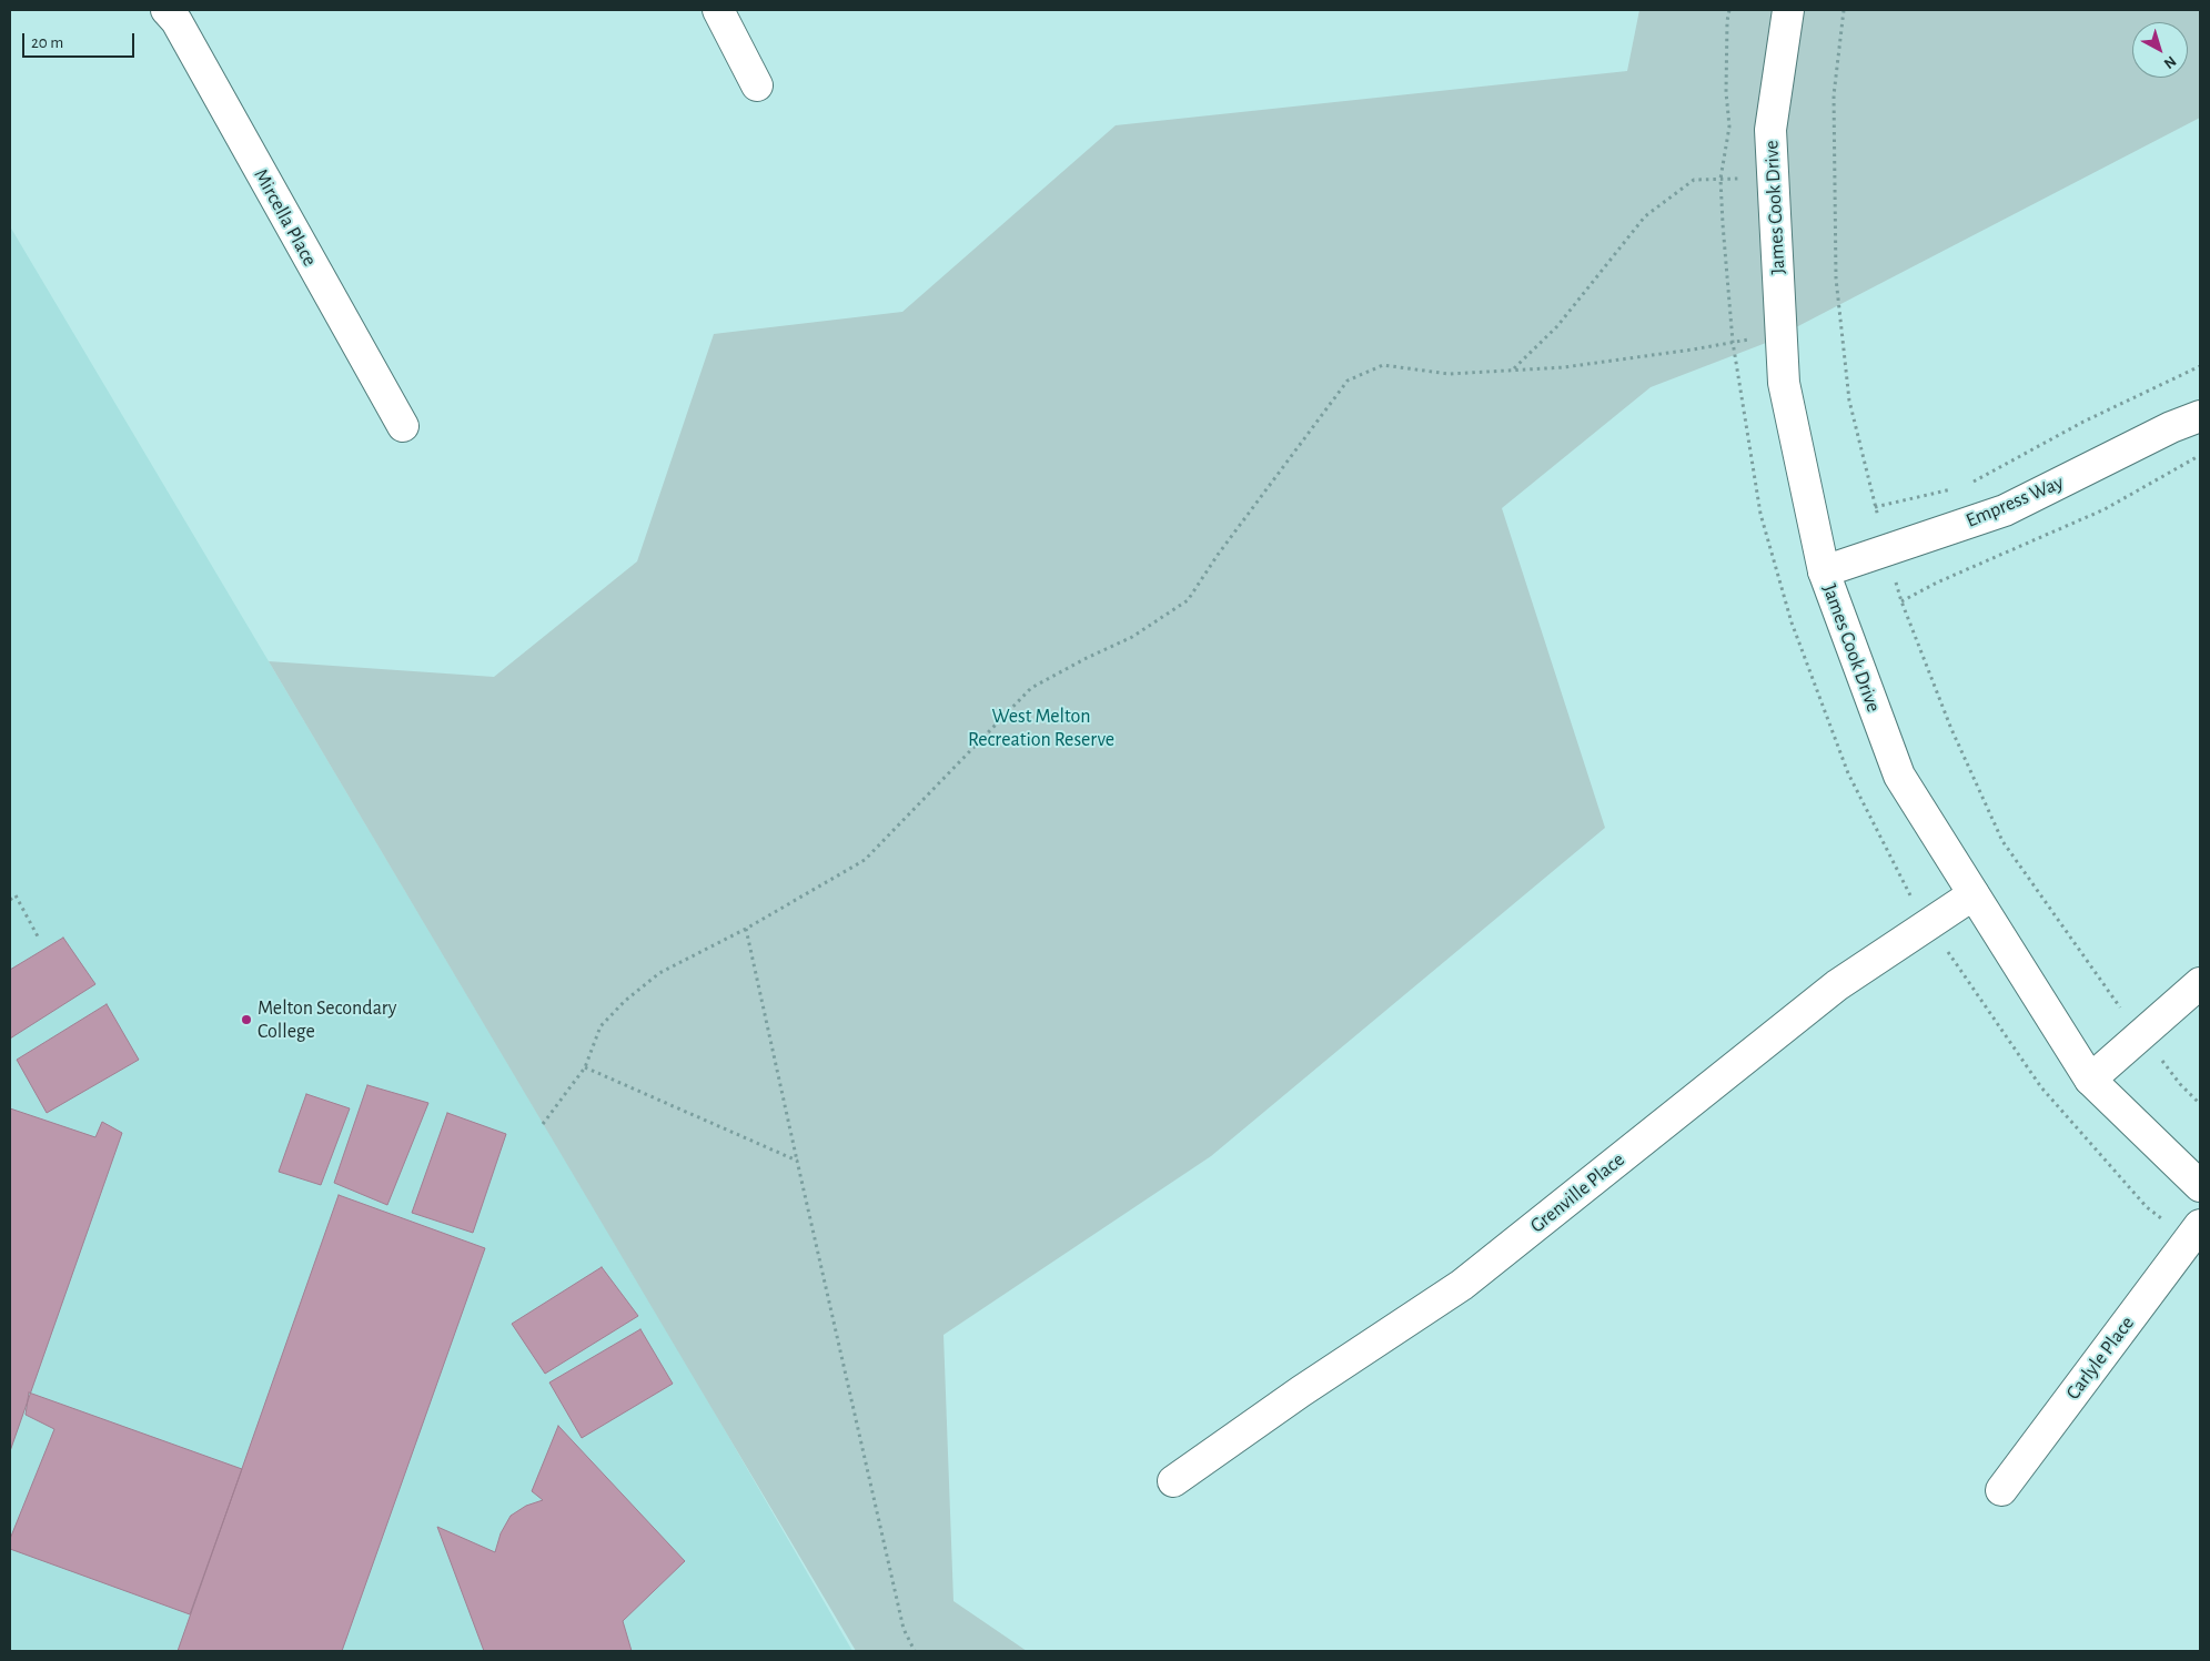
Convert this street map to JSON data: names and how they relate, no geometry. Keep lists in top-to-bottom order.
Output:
{
  "streets": {
    "street": [
      "James Cook Drive",
      "Mircella Place",
      "Empress Way",
      "Grenville Place",
      "Carlyle Place"
    ]
  },
  "crossings": [
    ["James Cook Drive", "Empress Way"],
    ["James Cook Drive", "Grenville Place"]
  ],
  "parks": ["West Melton Recreation Reserve"],
  "places": ["Melton Secondary College"],
  "scale_bar": "20 m",
  "north": "bottom right"
}
